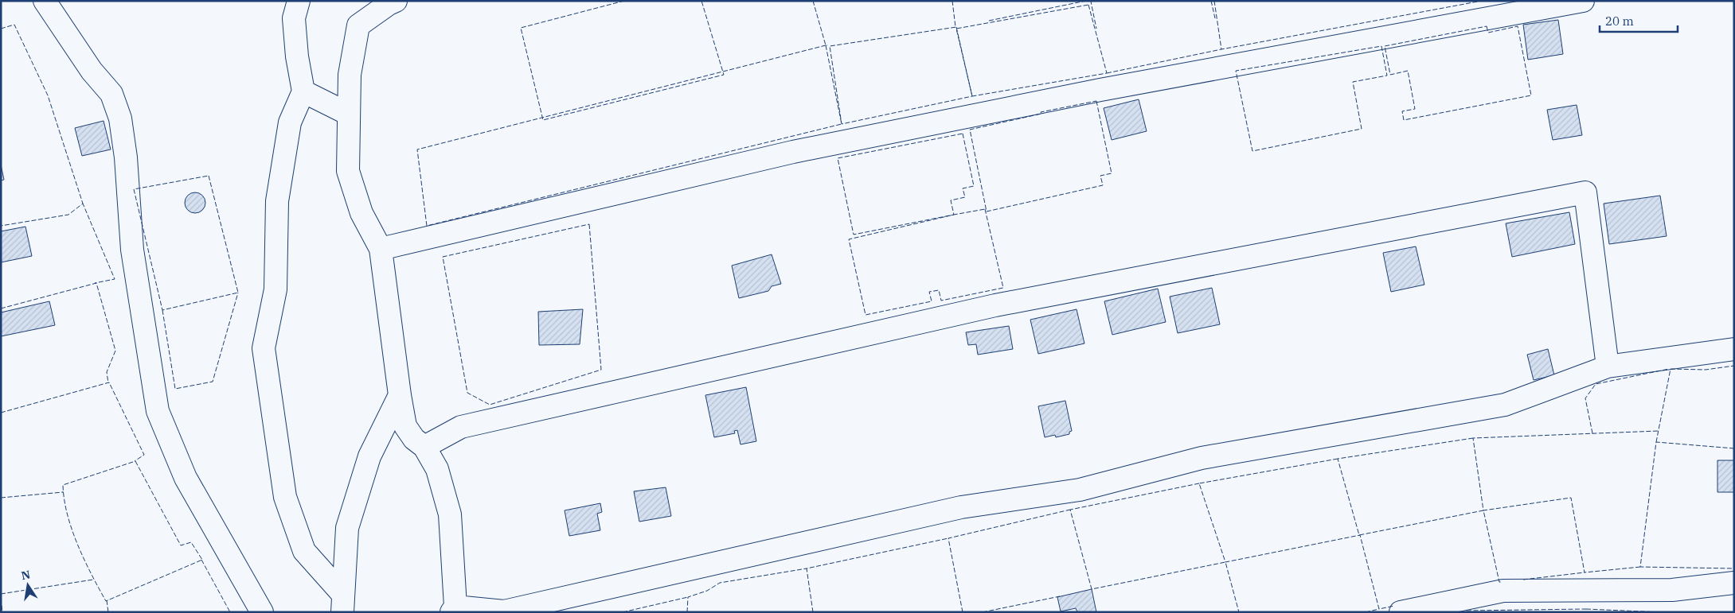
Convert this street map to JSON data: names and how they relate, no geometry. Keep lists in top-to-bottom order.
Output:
{
  "scale_bar": "20 m",
  "north": "top"
}
